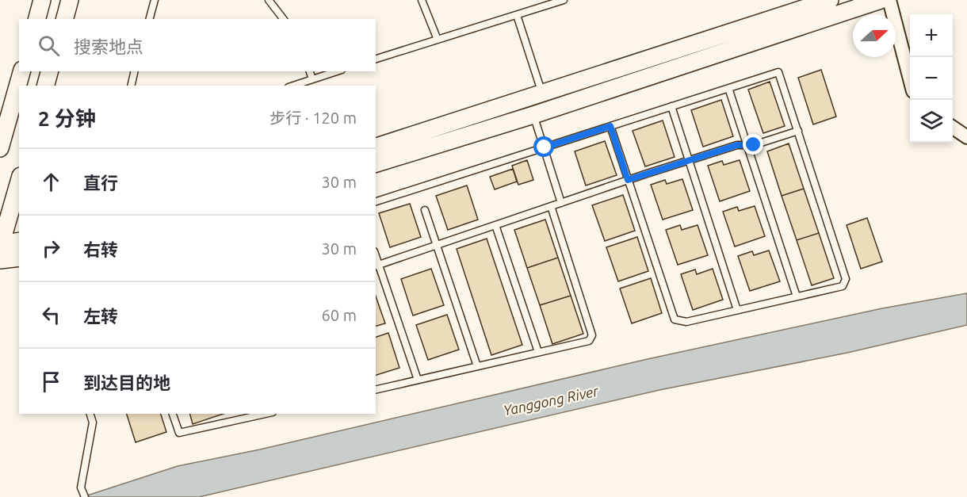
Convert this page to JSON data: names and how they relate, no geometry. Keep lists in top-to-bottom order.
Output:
{
  "water": ["Yanggong River"],
  "north": "right",
  "page": {
    "map_buttons": ["+", "−"],
    "search": "搜索地点",
    "heading": ["2 分钟", "步行 · 120 m"],
    "list": [
      ["直行", "30 m"],
      ["右转", "30 m"],
      ["左转", "60 m"],
      "到达目的地"
    ]
  }
}
